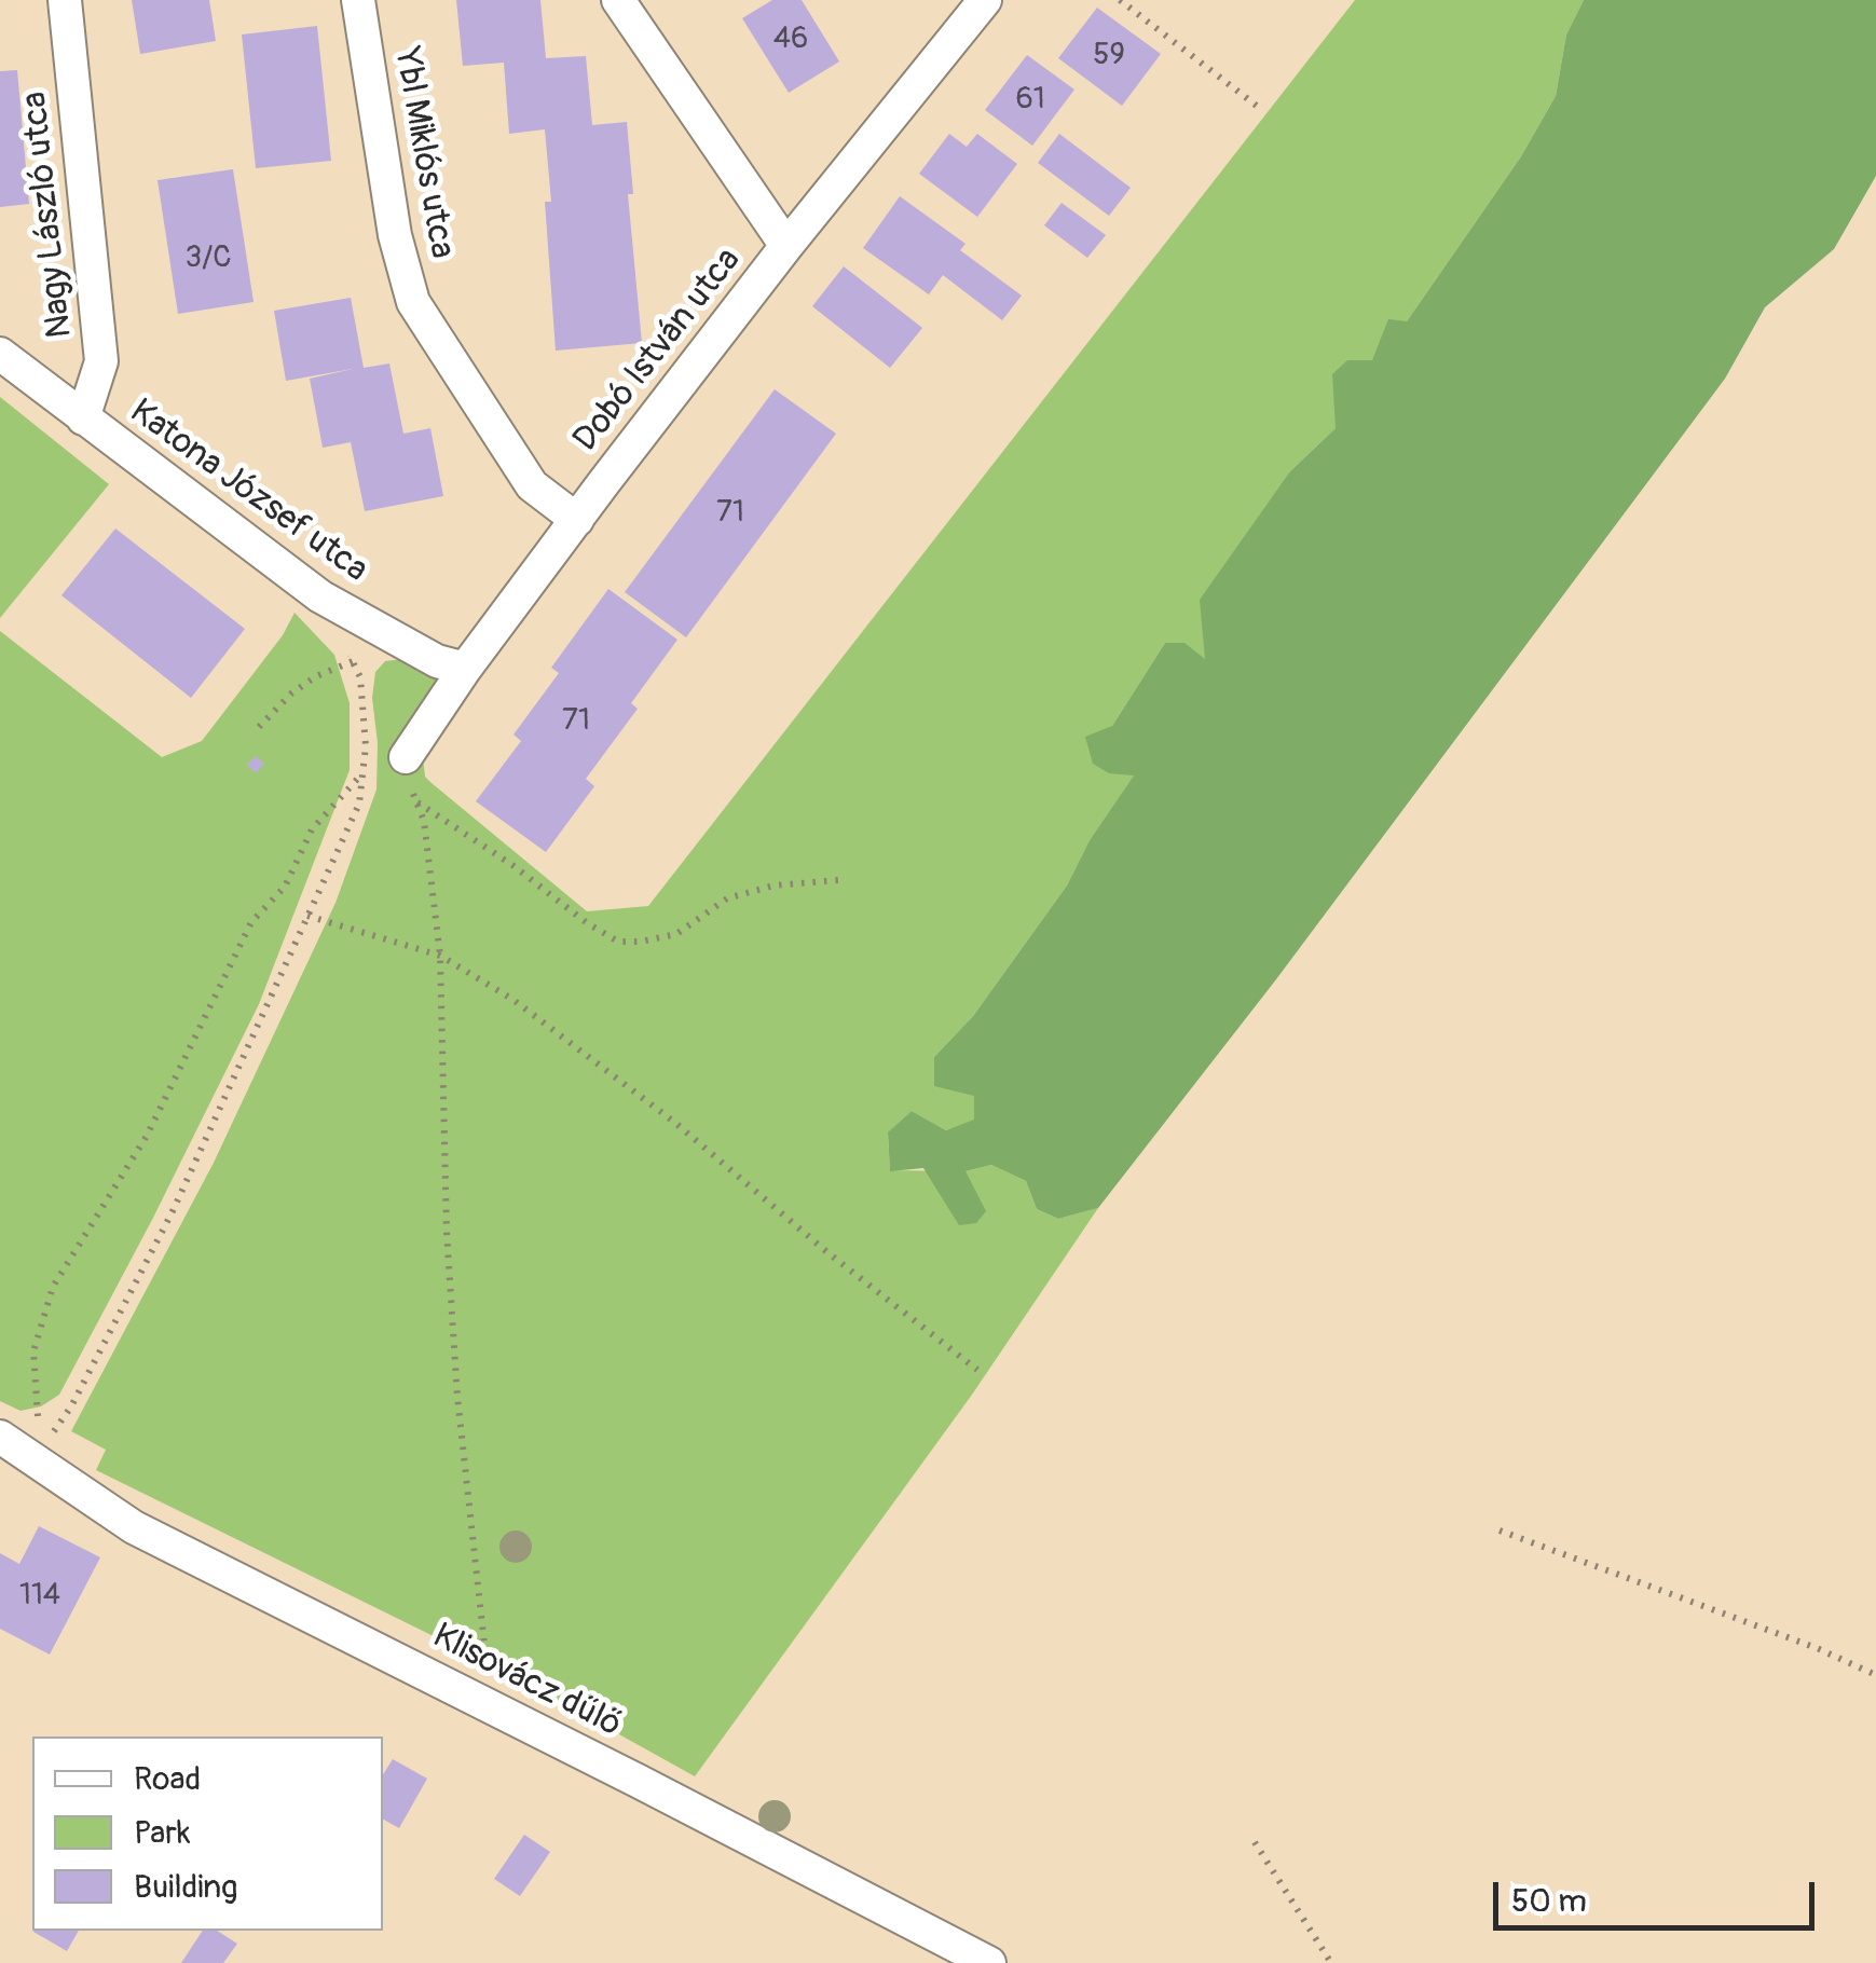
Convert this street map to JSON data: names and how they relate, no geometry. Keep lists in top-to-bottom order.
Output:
{
  "streets": {
    "street": [
      "Ybl Miklós utca",
      "Nagy László utca",
      "Dobó István utca",
      "Katona József utca",
      "Klisovácz dűlő"
    ]
  },
  "crossings": [
    ["Ybl Miklós utca", "Dobó István utca"],
    ["Nagy László utca", "Katona József utca"],
    ["Dobó István utca", "Katona József utca"]
  ],
  "house_numbers": [
    "46",
    "59",
    "61",
    "3/C",
    "71",
    "71",
    "114"
  ],
  "legend": ["Road", "Park", "Building"],
  "scale_bar": "50 m"
}
